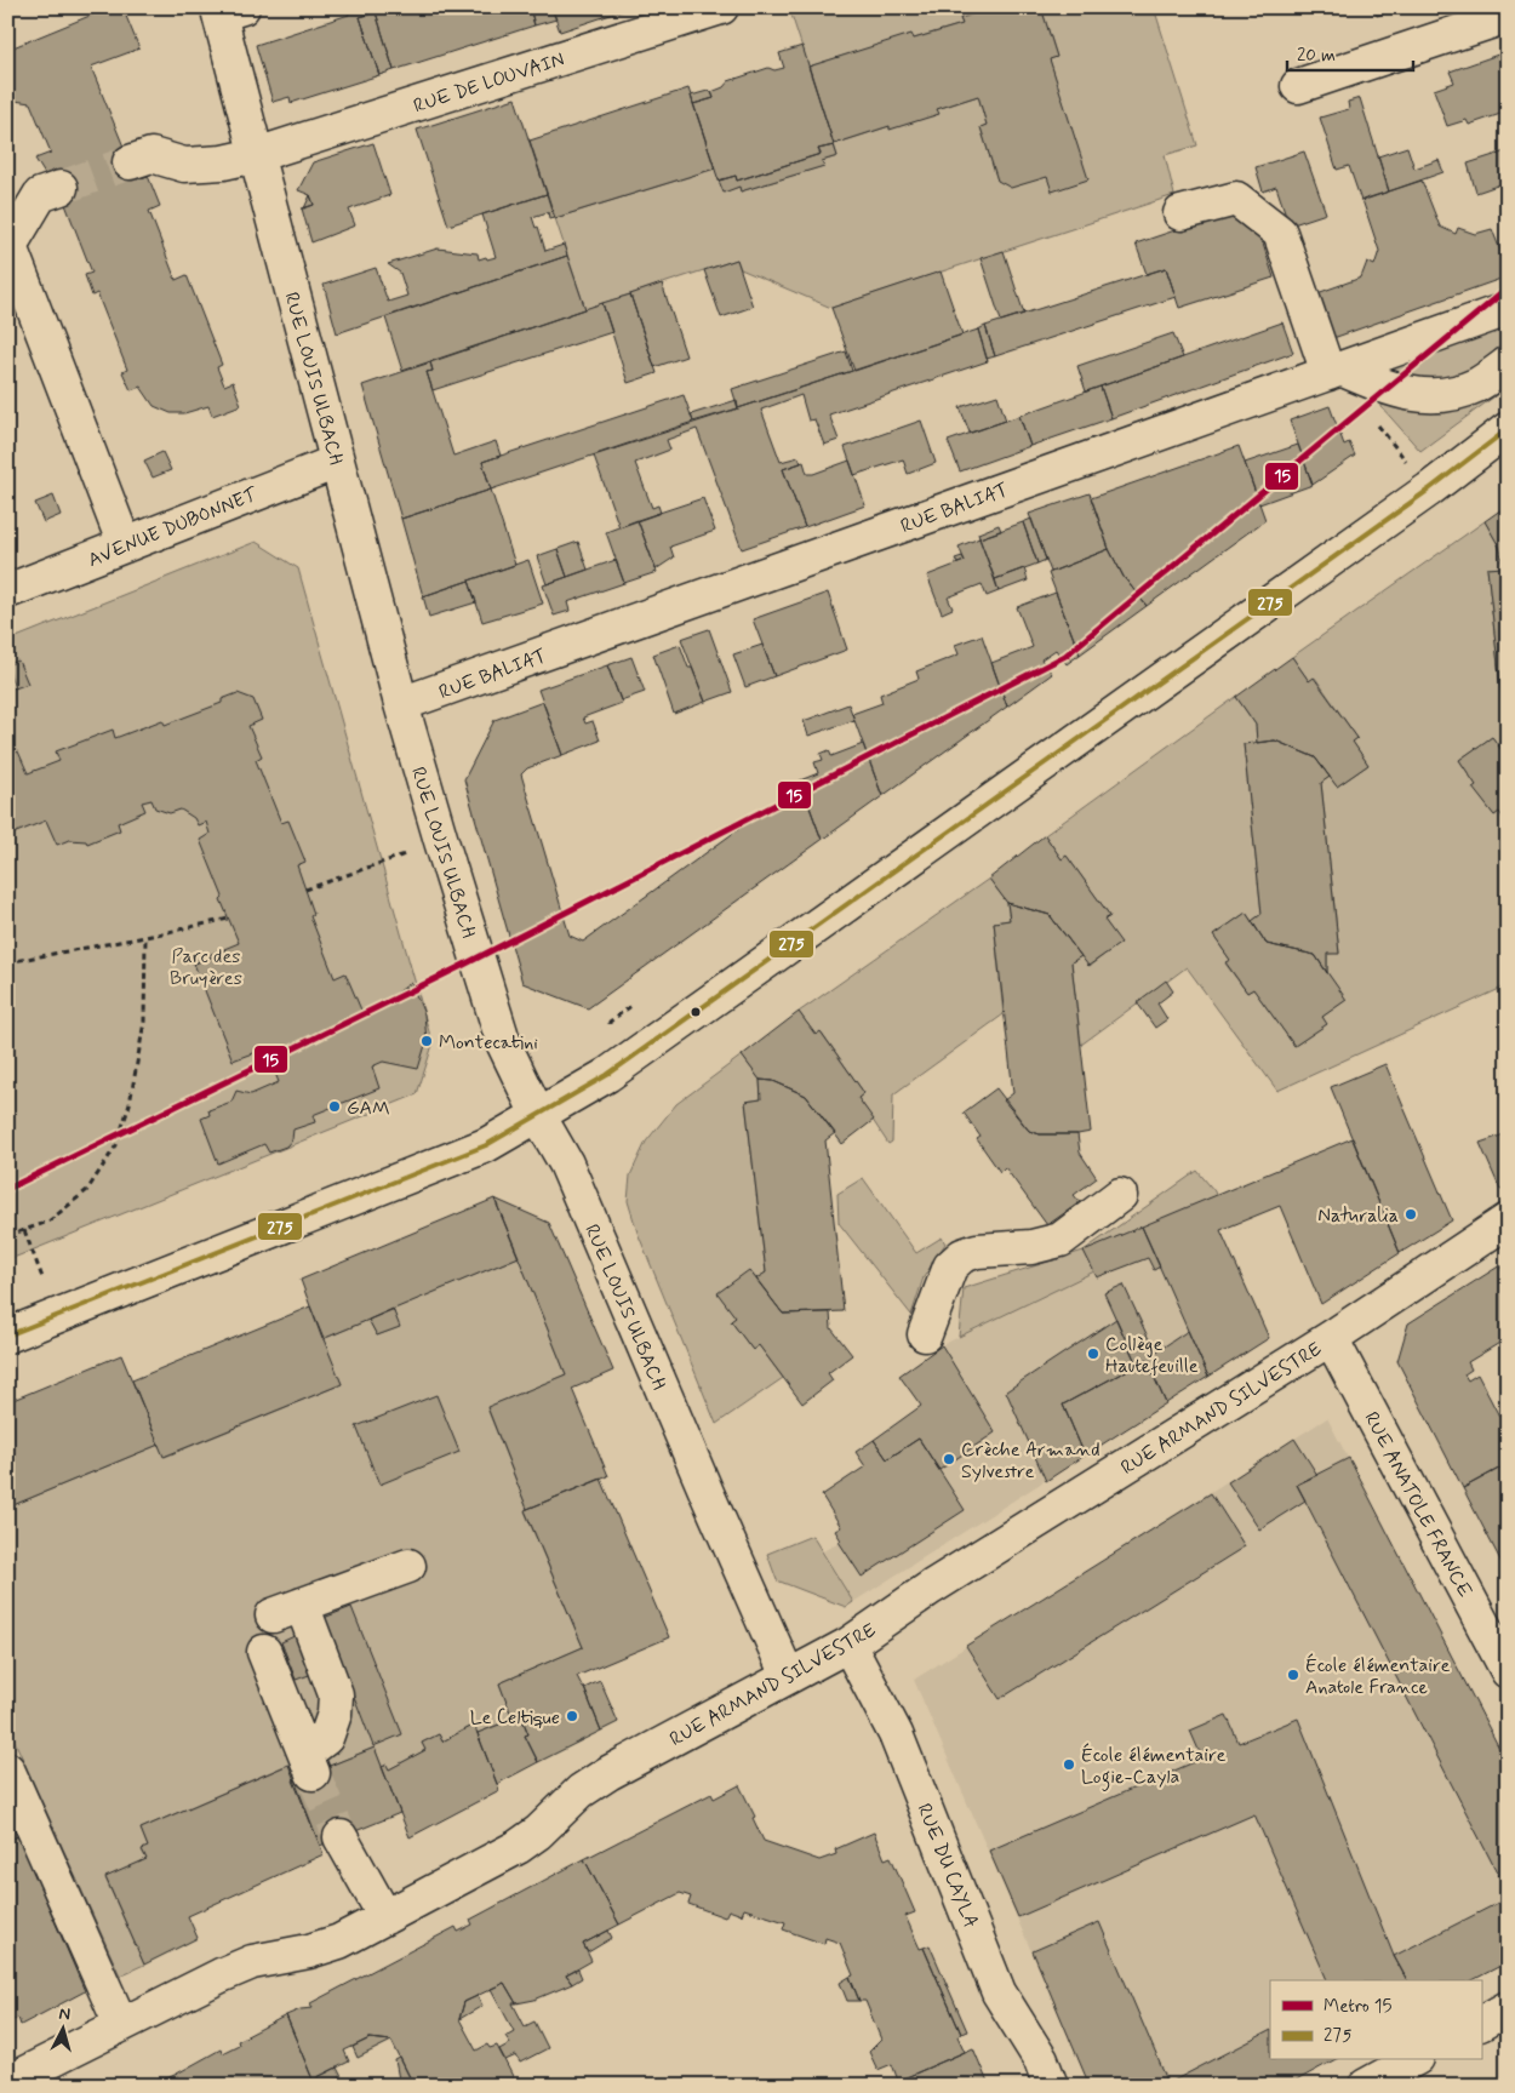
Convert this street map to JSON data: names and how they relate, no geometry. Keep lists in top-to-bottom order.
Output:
{
  "streets": {
    "street": [
      "RUE DE LOUVAIN",
      "RUE LOUIS ULBACH",
      "RUE BALIAT",
      "AVENUE DUBONNET",
      "RUE ARMAND SILVESTRE",
      "RUE ANATOLE FRANCE",
      "RUE DU CAYLA"
    ]
  },
  "crossings": [
    ["RUE DE LOUVAIN", "RUE LOUIS ULBACH"],
    ["RUE LOUIS ULBACH", "RUE BALIAT"],
    ["RUE LOUIS ULBACH", "AVENUE DUBONNET"],
    ["RUE LOUIS ULBACH", "RUE ARMAND SILVESTRE"],
    ["RUE ARMAND SILVESTRE", "RUE ANATOLE FRANCE"],
    ["RUE ARMAND SILVESTRE", "RUE DU CAYLA"]
  ],
  "parks": ["Parc des Bruyères"],
  "places": [
    "Montecatini",
    "GAM",
    "Naturalia",
    "Collège Hautefeuille",
    "Crèche Armand Sylvestre",
    "École élémentaire Anatole France",
    "Le Celtique",
    "École élémentaire Logie-Cayla"
  ],
  "lines": ["metro line 15", "transit line 275"],
  "legend": ["Metro 15", "275"],
  "scale_bar": "20 m",
  "north": "top"
}
